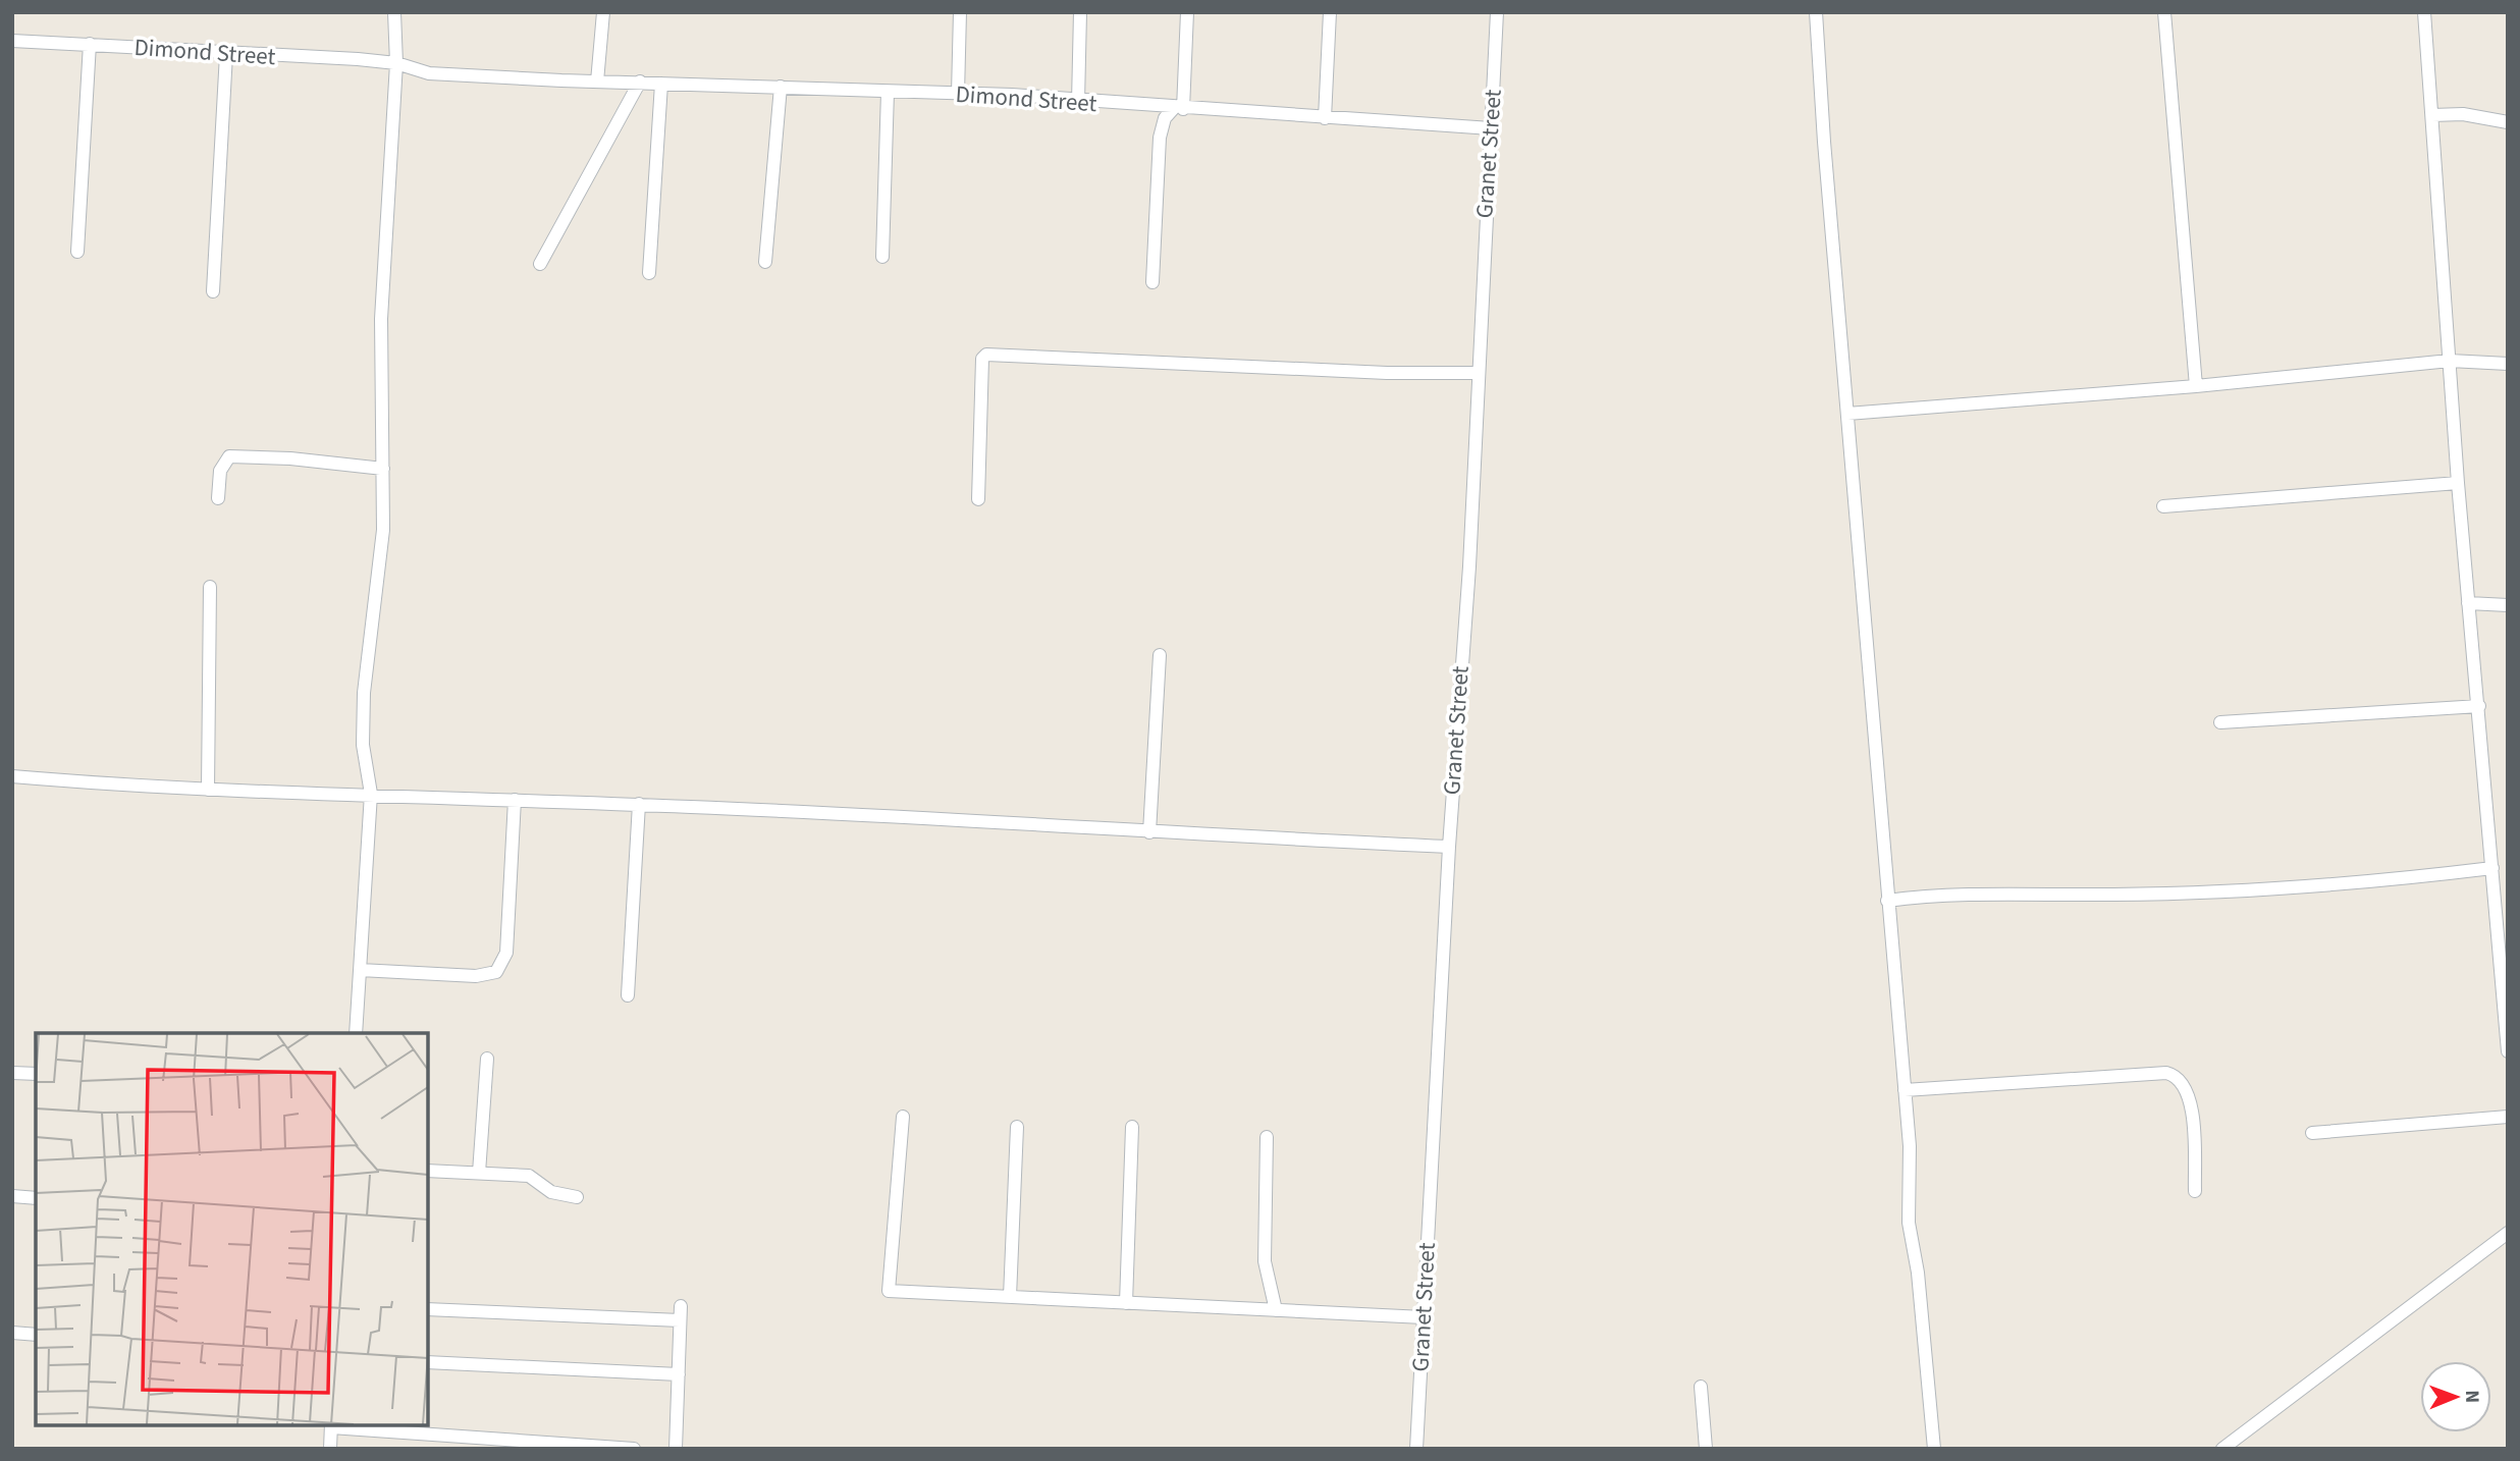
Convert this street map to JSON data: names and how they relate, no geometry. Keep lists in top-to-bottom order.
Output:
{
  "streets": {
    "street": ["Dimond Street", "Granet Street"]
  },
  "crossings": [
    ["Dimond Street", "Granet Street"]
  ],
  "north": "right"
}
